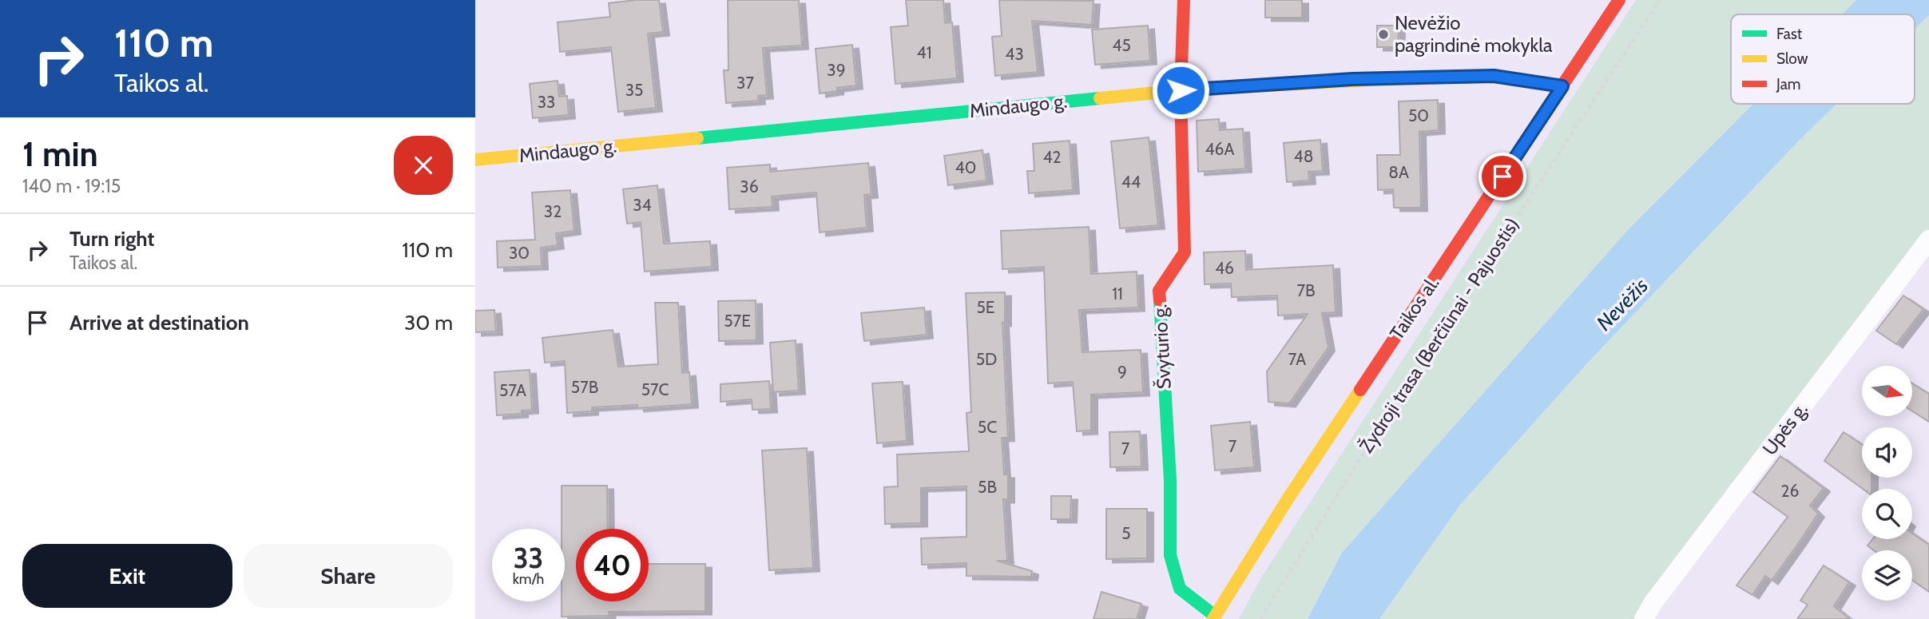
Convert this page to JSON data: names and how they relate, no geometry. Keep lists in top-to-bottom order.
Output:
{
  "streets": {
    "street": [
      "Mindaugo g.",
      "Taikos al.",
      "Švyturio g.",
      "Upės g."
    ],
    "path": ["Žydroji trasa (Berčiūnai - Pajuostis)"]
  },
  "crossings": [
    ["Mindaugo g.", "Taikos al."],
    ["Mindaugo g.", "Švyturio g."],
    ["Taikos al.", "Švyturio g."]
  ],
  "water": ["Nevėžis"],
  "places": ["Nevėžio pagrindinė mokykla"],
  "house_numbers": [
    "45",
    "41",
    "43",
    "39",
    "37",
    "35",
    "33",
    "50",
    "46A",
    "48",
    "42",
    "40",
    "8A",
    "44",
    "36",
    "34",
    "32",
    "30",
    "46",
    "7B",
    "11",
    "5E",
    "57E",
    "5D",
    "7A",
    "9",
    "57B",
    "57C",
    "57A",
    "5C",
    "7",
    "7",
    "5B",
    "26",
    "5"
  ],
  "legend": ["Fast", "Slow", "Jam"],
  "north": "right",
  "page": {
    "turn": ["110 m", "Taikos al."],
    "heading": ["1 min", "140 m · 19:15"],
    "list": [
      {
        "name": "Turn right",
        "note": "Taikos al.",
        "value": "110 m"
      },
      {
        "name": "Arrive at destination",
        "value": "30 m"
      }
    ],
    "speed": "33 km/h",
    "limit": "40",
    "buttons": ["Exit", "Share"]
  }
}
